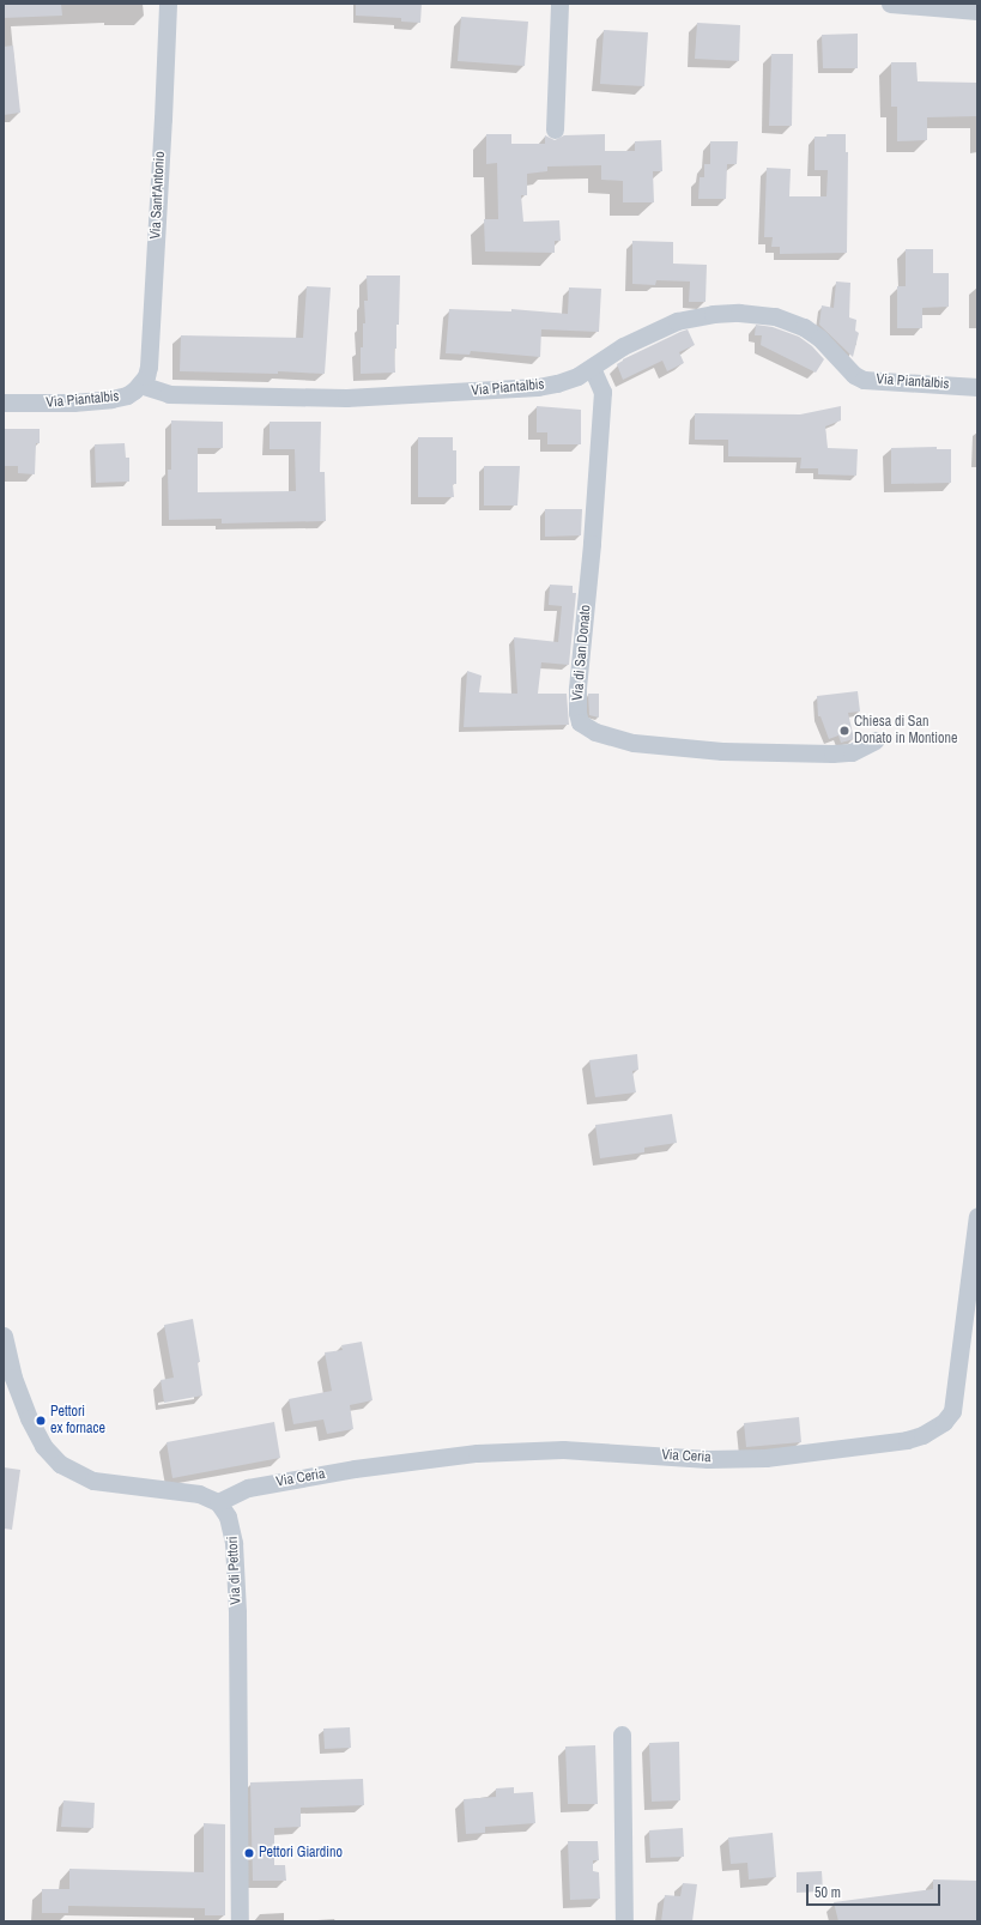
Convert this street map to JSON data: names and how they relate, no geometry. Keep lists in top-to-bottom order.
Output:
{
  "streets": {
    "street": [
      "Via Sant'Antonio",
      "Via Piantalbis",
      "Via di San Donato",
      "Via Ceria",
      "Via di Pettori"
    ]
  },
  "crossings": [
    ["Via Sant'Antonio", "Via Piantalbis"],
    ["Via Piantalbis", "Via di San Donato"],
    ["Via Ceria", "Via di Pettori"]
  ],
  "places": ["Chiesa di San Donato in Montione", "Pettori ex fornace", "Pettori Giardino"],
  "scale_bar": "50 m"
}
